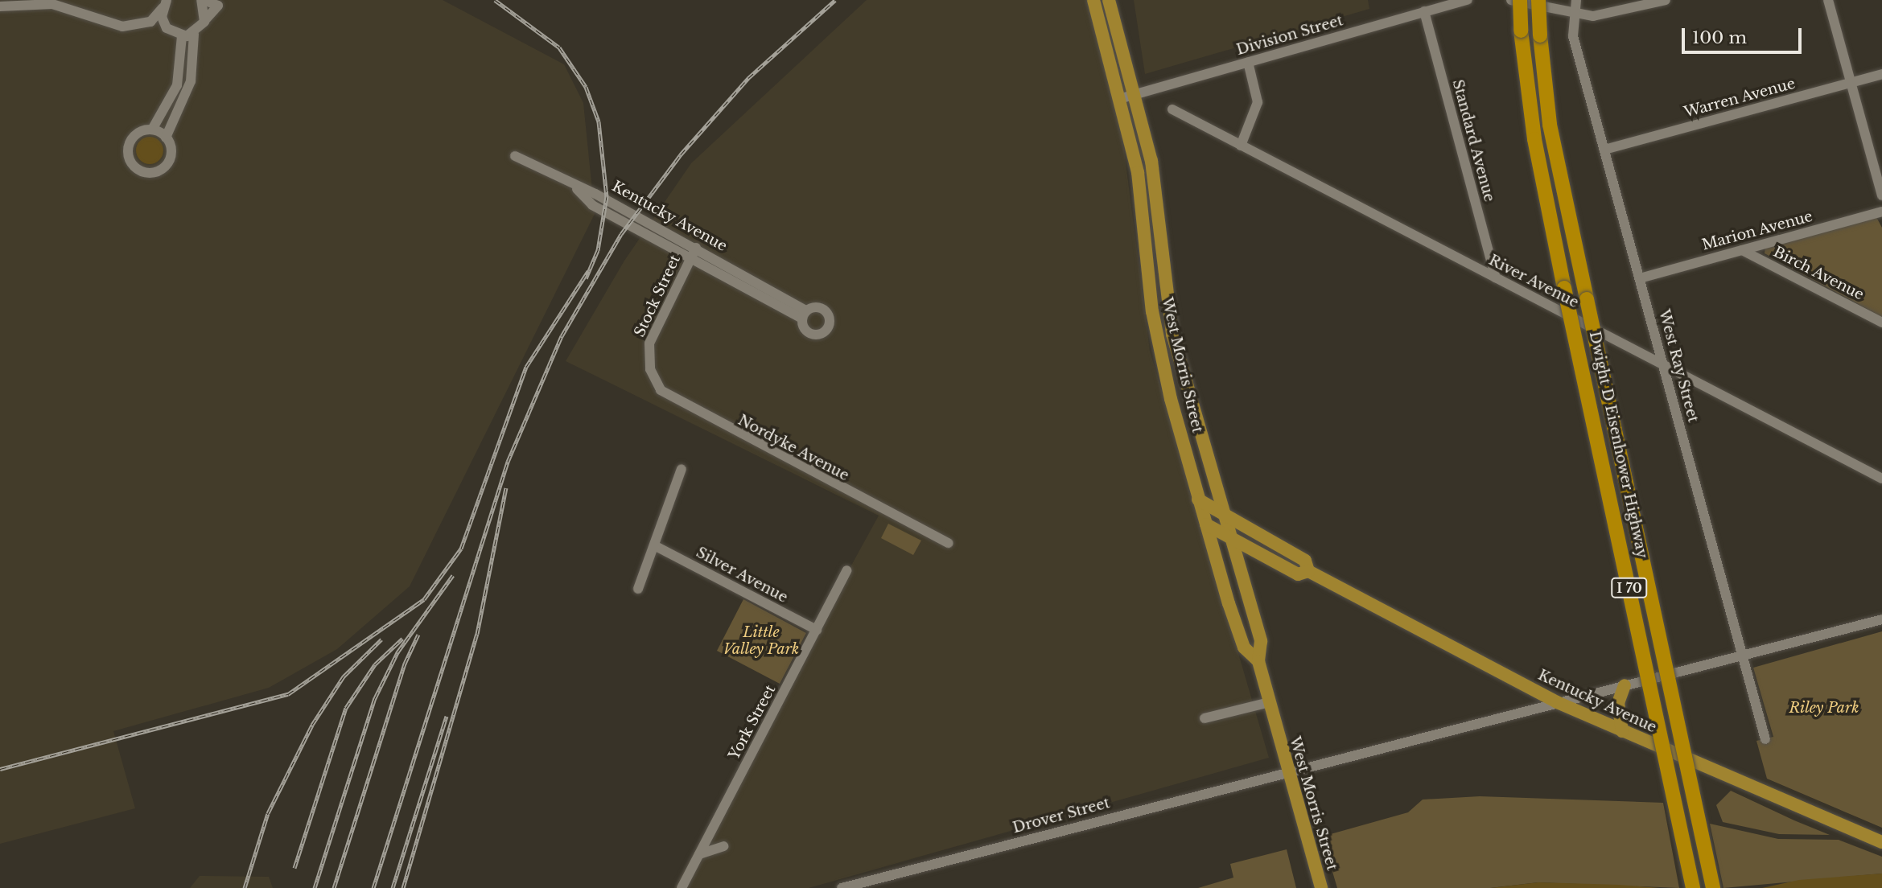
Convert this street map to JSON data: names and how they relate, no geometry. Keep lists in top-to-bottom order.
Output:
{
  "streets": {
    "highway": ["Dwight D Eisenhower Highway", "I 70"],
    "main road": ["Kentucky Avenue", "West Morris Street"],
    "street": [
      "Division Street",
      "Warren Avenue",
      "Standard Avenue",
      "Marion Avenue",
      "Birch Avenue",
      "River Avenue",
      "Stock Street",
      "West Ray Street",
      "Nordyke Avenue",
      "Silver Avenue",
      "York Street",
      "Drover Street"
    ]
  },
  "crossings": [
    ["Division Street", "Standard Avenue"],
    ["Division Street", "West Morris Street"],
    ["Warren Avenue", "West Ray Street"],
    ["Standard Avenue", "River Avenue"],
    ["Kentucky Avenue", "Stock Street"],
    ["Kentucky Avenue", "West Morris Street"],
    ["Kentucky Avenue", "Drover Street"],
    ["Marion Avenue", "Birch Avenue"],
    ["Marion Avenue", "West Ray Street"],
    ["River Avenue", "West Ray Street"],
    ["Stock Street", "Nordyke Avenue"],
    ["West Morris Street", "Drover Street"],
    ["West Ray Street", "Drover Street"],
    ["Silver Avenue", "York Street"]
  ],
  "parks": ["Little Valley Park", "Riley Park"],
  "scale_bar": "100 m"
}
